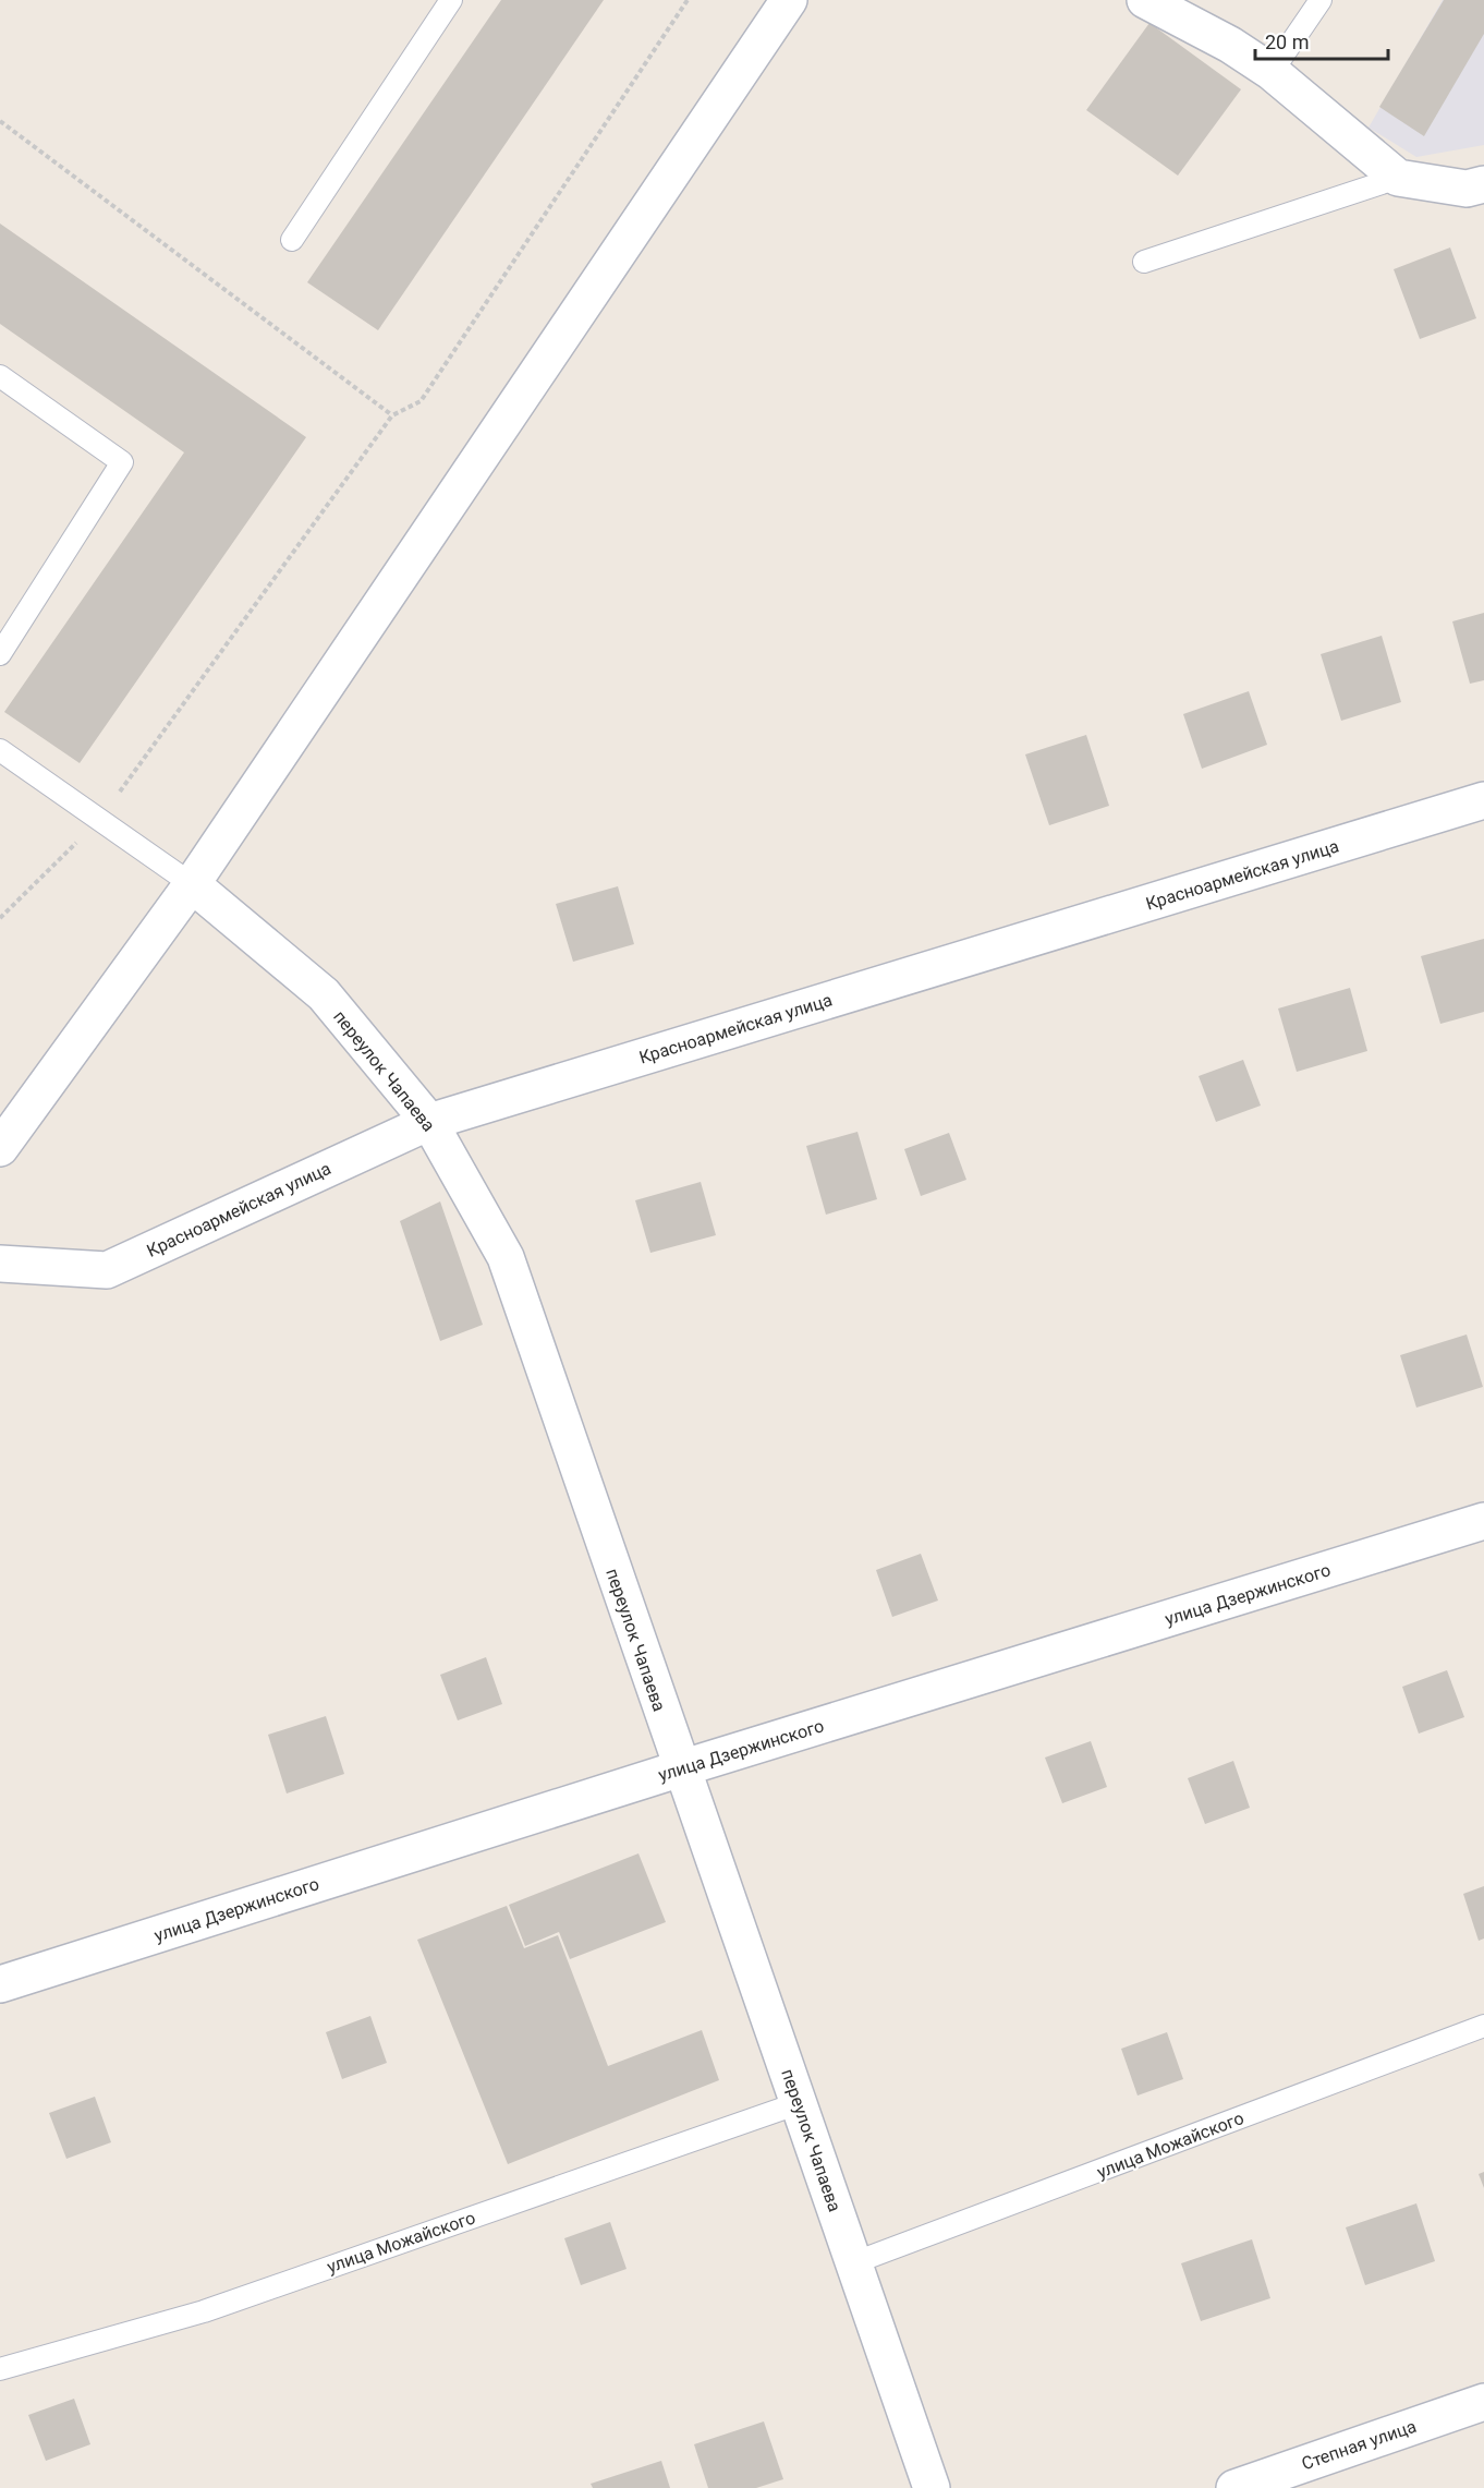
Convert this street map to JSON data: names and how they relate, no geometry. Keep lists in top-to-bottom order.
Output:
{
  "streets": {
    "street": [
      "Красноармейская улица",
      "переулок Чапаева",
      "улица Дзержинского",
      "Степная улица"
    ],
    "lane": ["улица Можайского"]
  },
  "crossings": [
    ["Красноармейская улица", "переулок Чапаева"],
    ["переулок Чапаева", "улица Дзержинского"],
    ["переулок Чапаева", "улица Можайского"]
  ],
  "scale_bar": "20 m"
}
